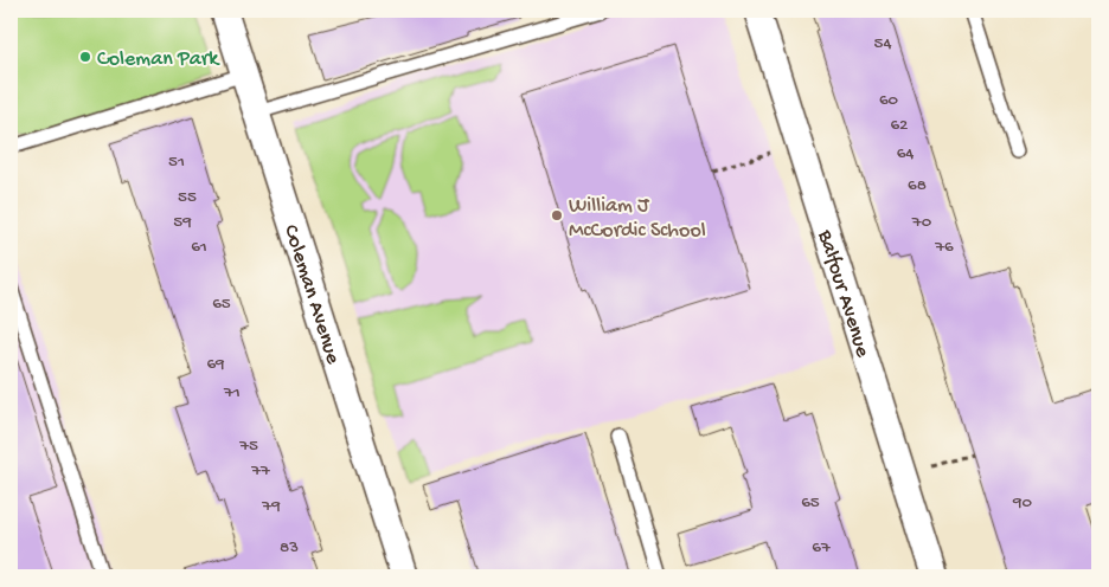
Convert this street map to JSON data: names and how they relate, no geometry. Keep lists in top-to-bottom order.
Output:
{
  "streets": {
    "street": ["Coleman Avenue", "Balfour Avenue"]
  },
  "places": ["Coleman Park", "William J McCordic School"],
  "house_numbers": [
    "54",
    "60",
    "62",
    "64",
    "51",
    "68",
    "55",
    "59",
    "70",
    "61",
    "76",
    "65",
    "69",
    "71",
    "75",
    "77",
    "65",
    "90",
    "79",
    "83",
    "67"
  ]
}
